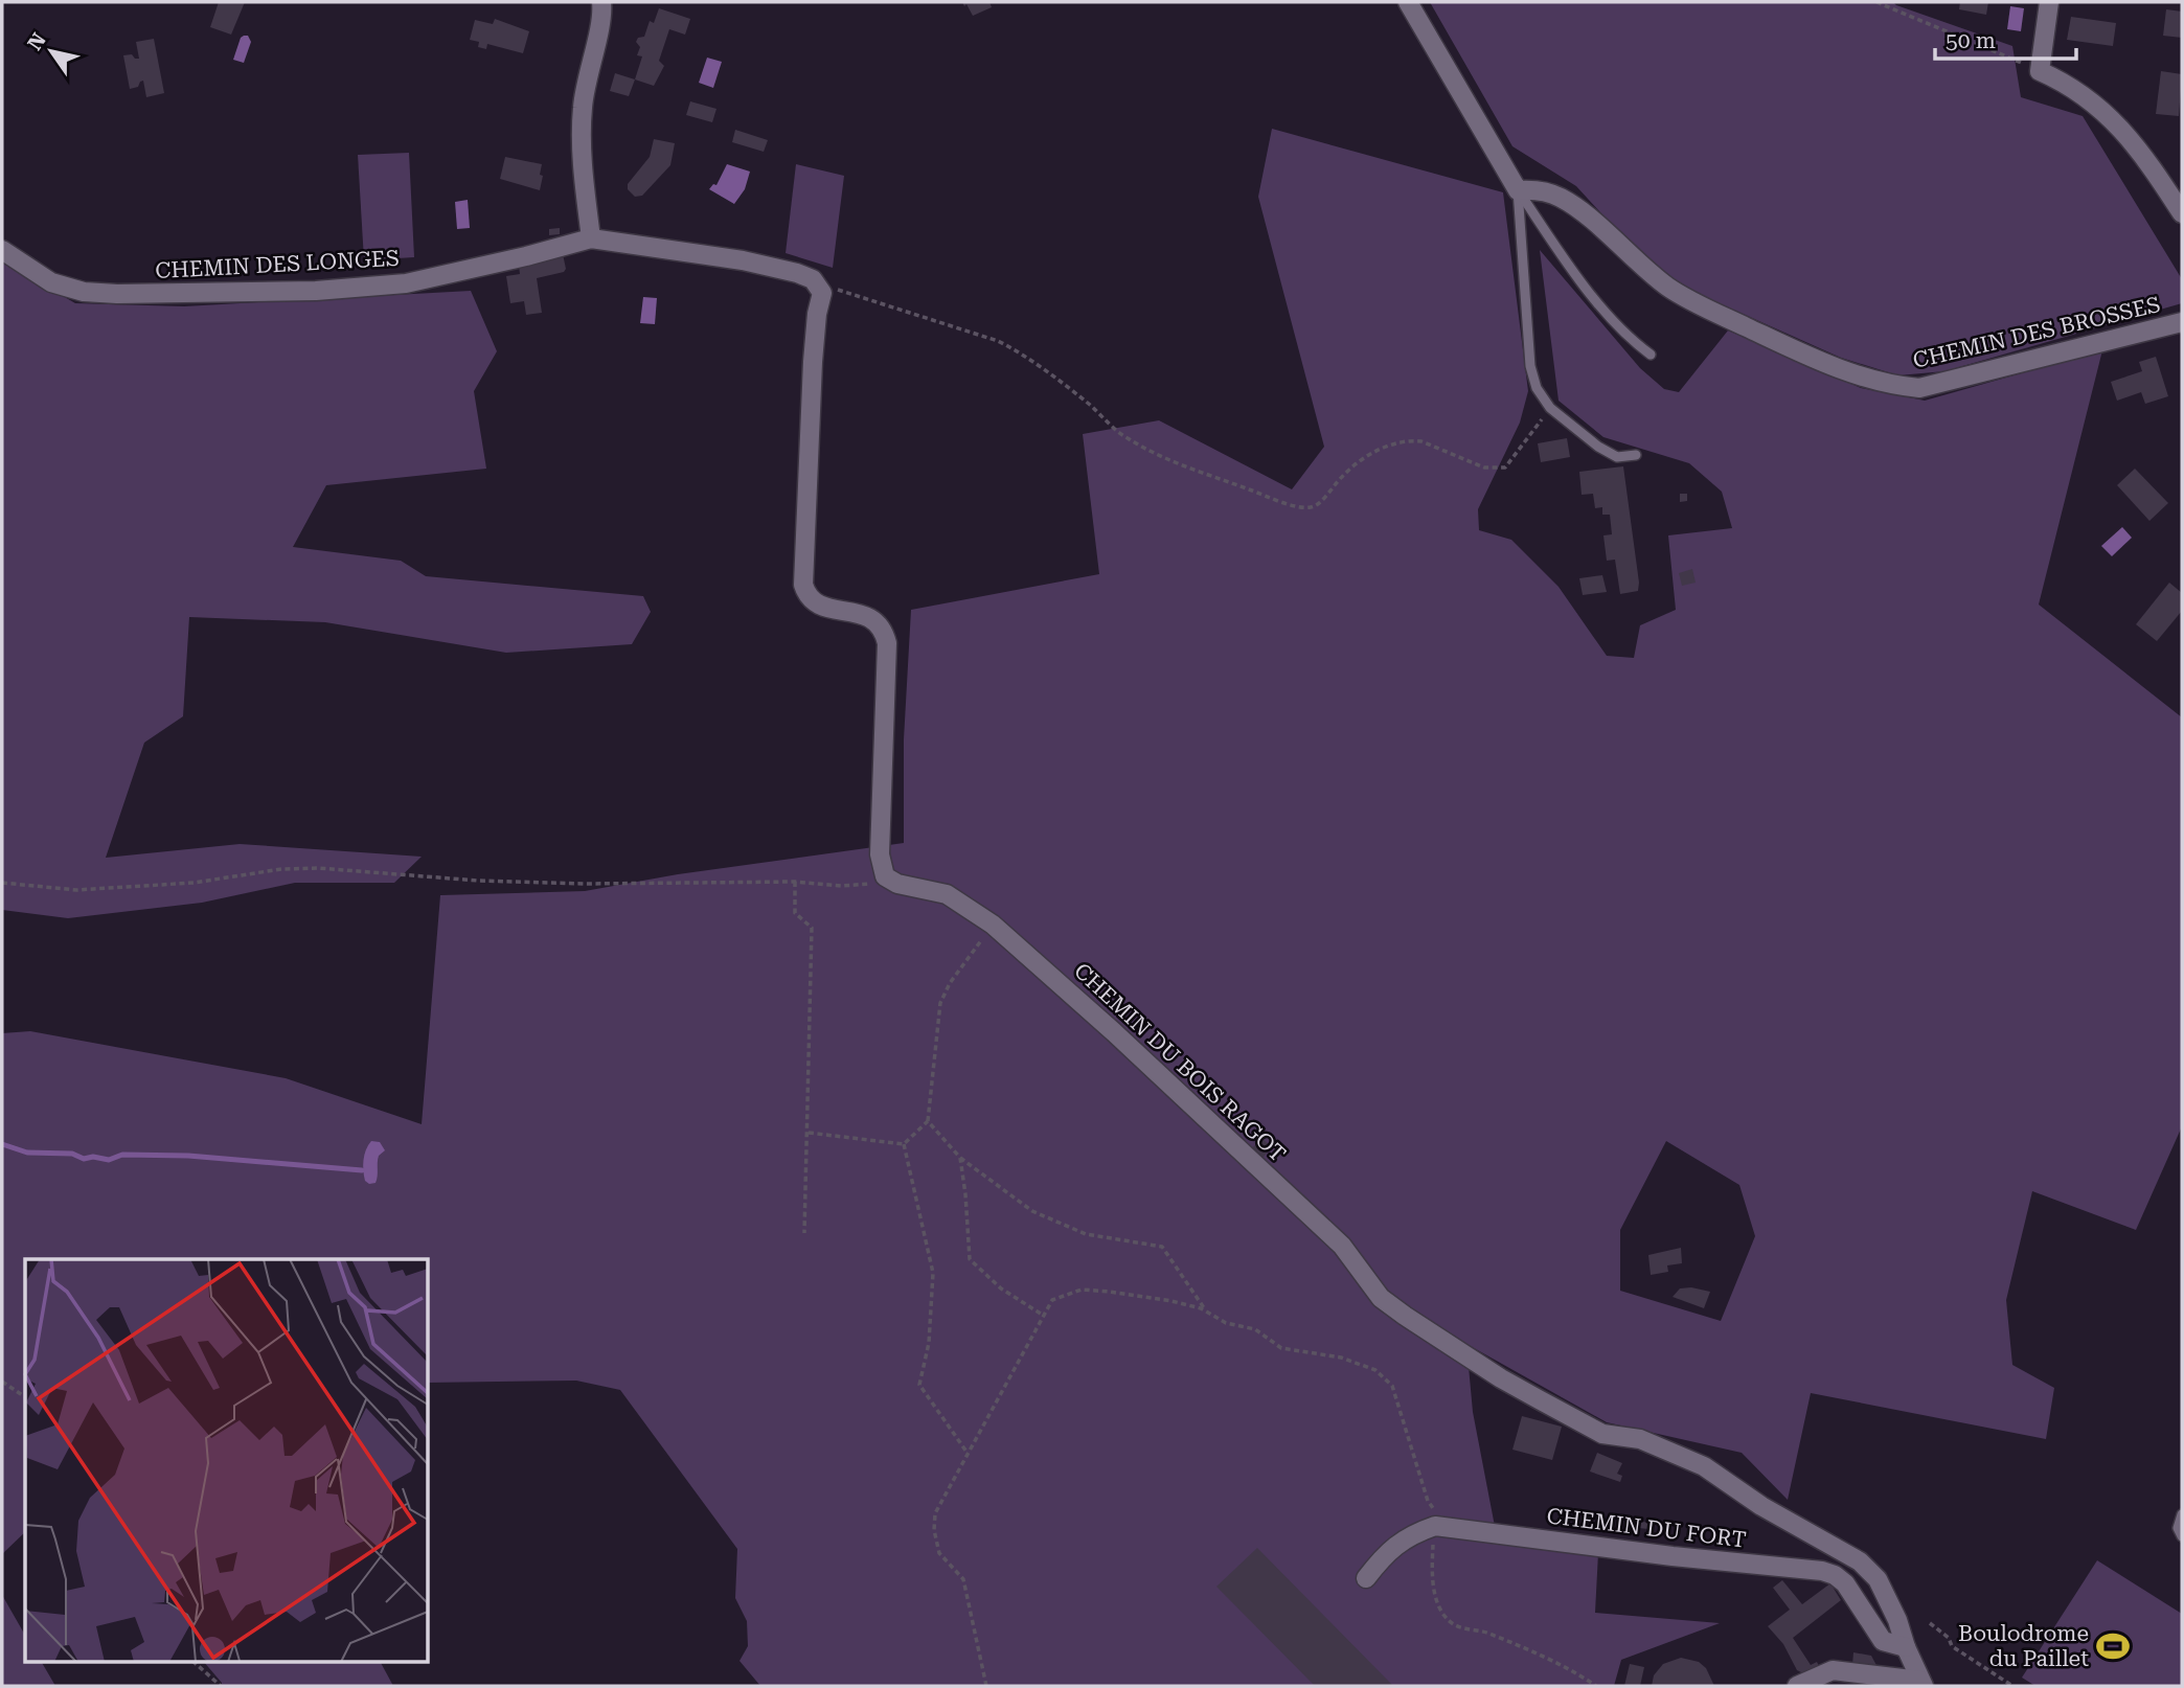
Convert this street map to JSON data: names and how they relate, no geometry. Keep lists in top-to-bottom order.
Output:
{
  "streets": {
    "street": [
      "CHEMIN DES LONGES",
      "CHEMIN DES BROSSES",
      "CHEMIN DU BOIS RAGOT",
      "CHEMIN DU FORT"
    ]
  },
  "crossings": [
    ["CHEMIN DU BOIS RAGOT", "CHEMIN DU FORT"]
  ],
  "places": {
    "sports": ["Boulodrome du Paillet"]
  },
  "scale_bar": "50 m",
  "north": "top left"
}
